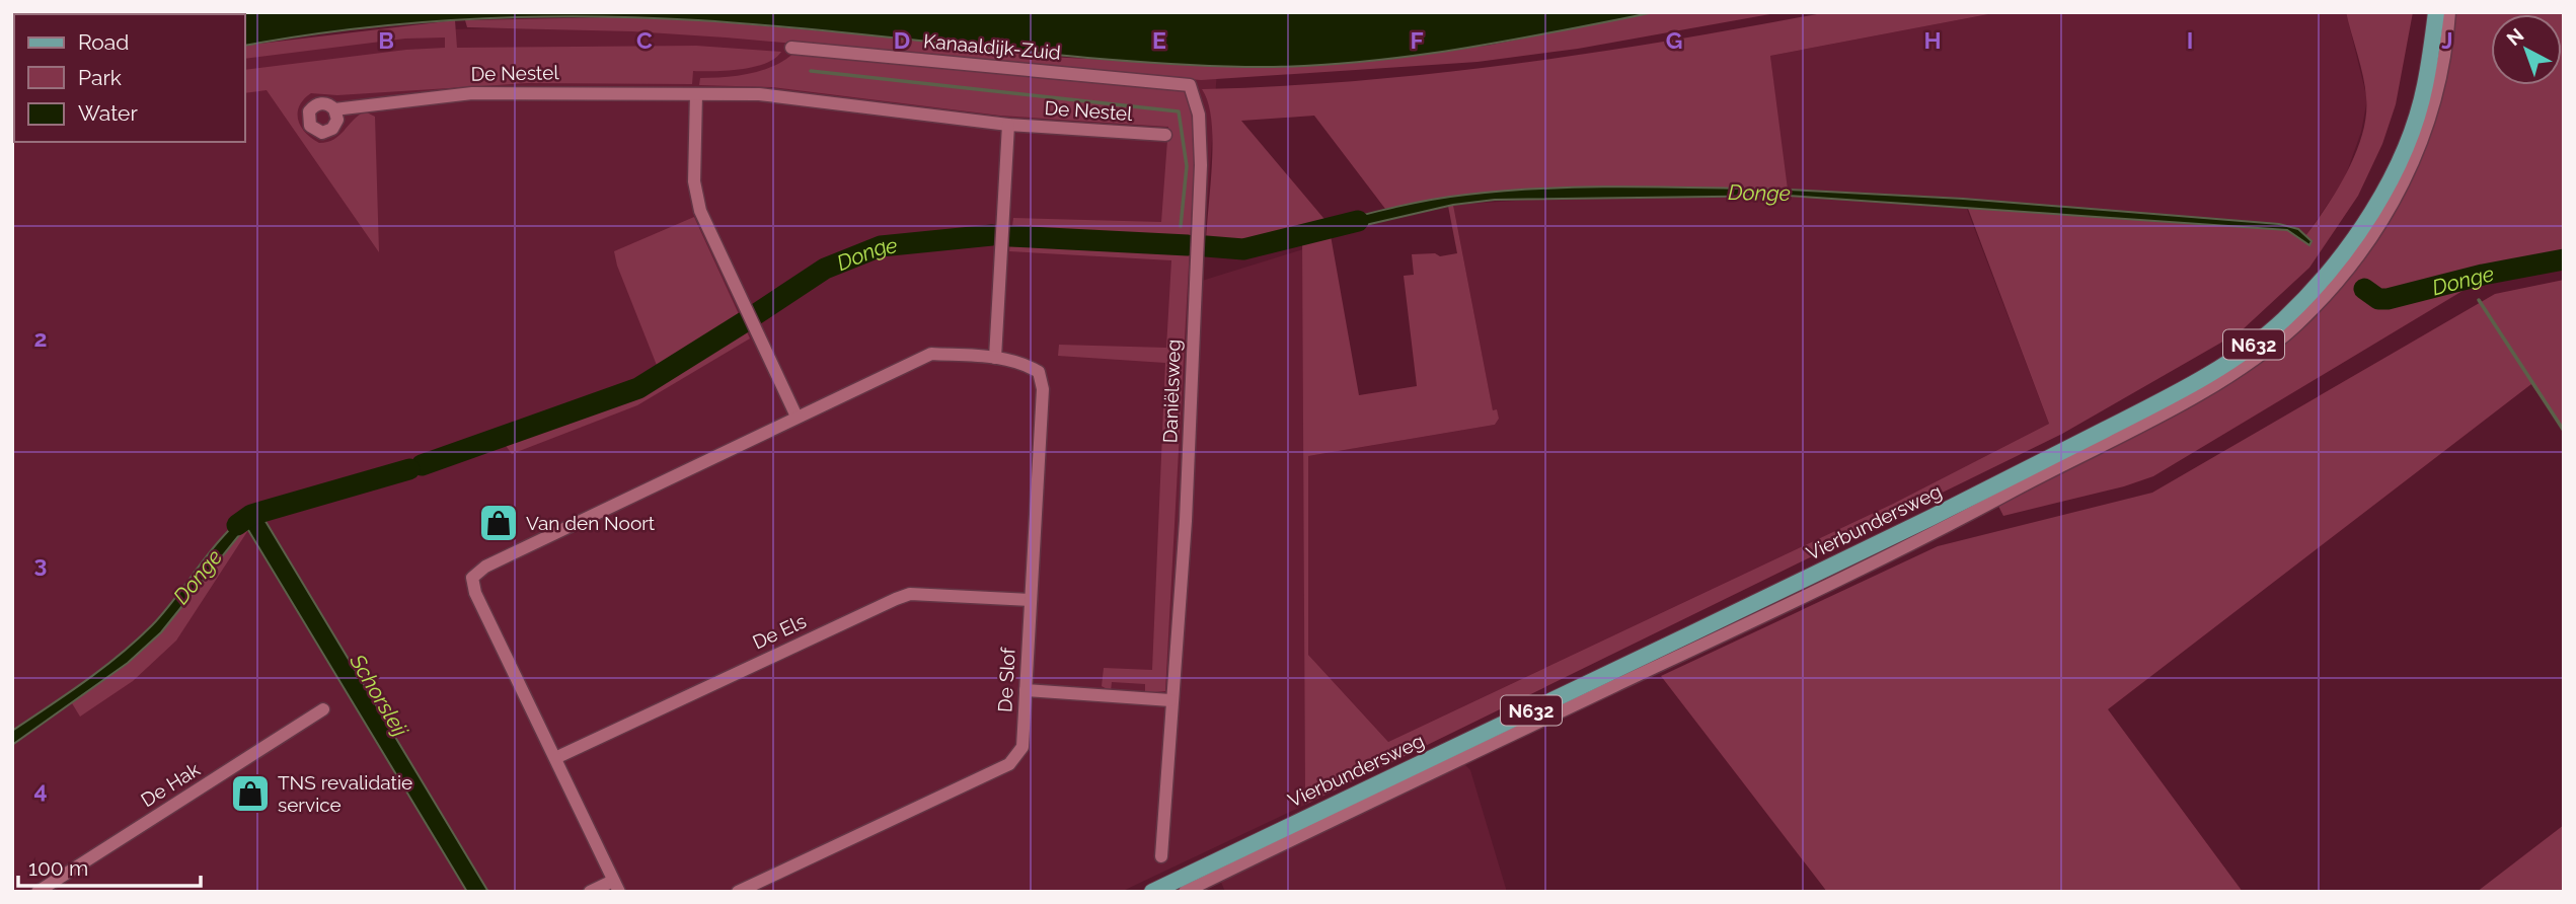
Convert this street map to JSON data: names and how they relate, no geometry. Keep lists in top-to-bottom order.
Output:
{
  "streets": {
    "main road": ["N632", "Vierbundersweg"],
    "street": [
      "Kanaaldijk-Zuid",
      "De Nestel",
      "Daniëlsweg",
      "De Els",
      "De Slof",
      "De Hak"
    ]
  },
  "crossings": [
    ["Kanaaldijk-Zuid", "Daniëlsweg"],
    ["De Els", "De Slof"]
  ],
  "water": ["Donge", "Schorsleij"],
  "places": {
    "shop": ["Van den Noort", "TNS revalidatie service"]
  },
  "legend": ["Road", "Park", "Water"],
  "scale_bar": "100 m",
  "north": "top left",
  "grid": {
    "columns": [
      "B",
      "C",
      "D",
      "E",
      "F",
      "G",
      "H",
      "I",
      "J"
    ],
    "rows": ["2", "3", "4"]
  }
}
